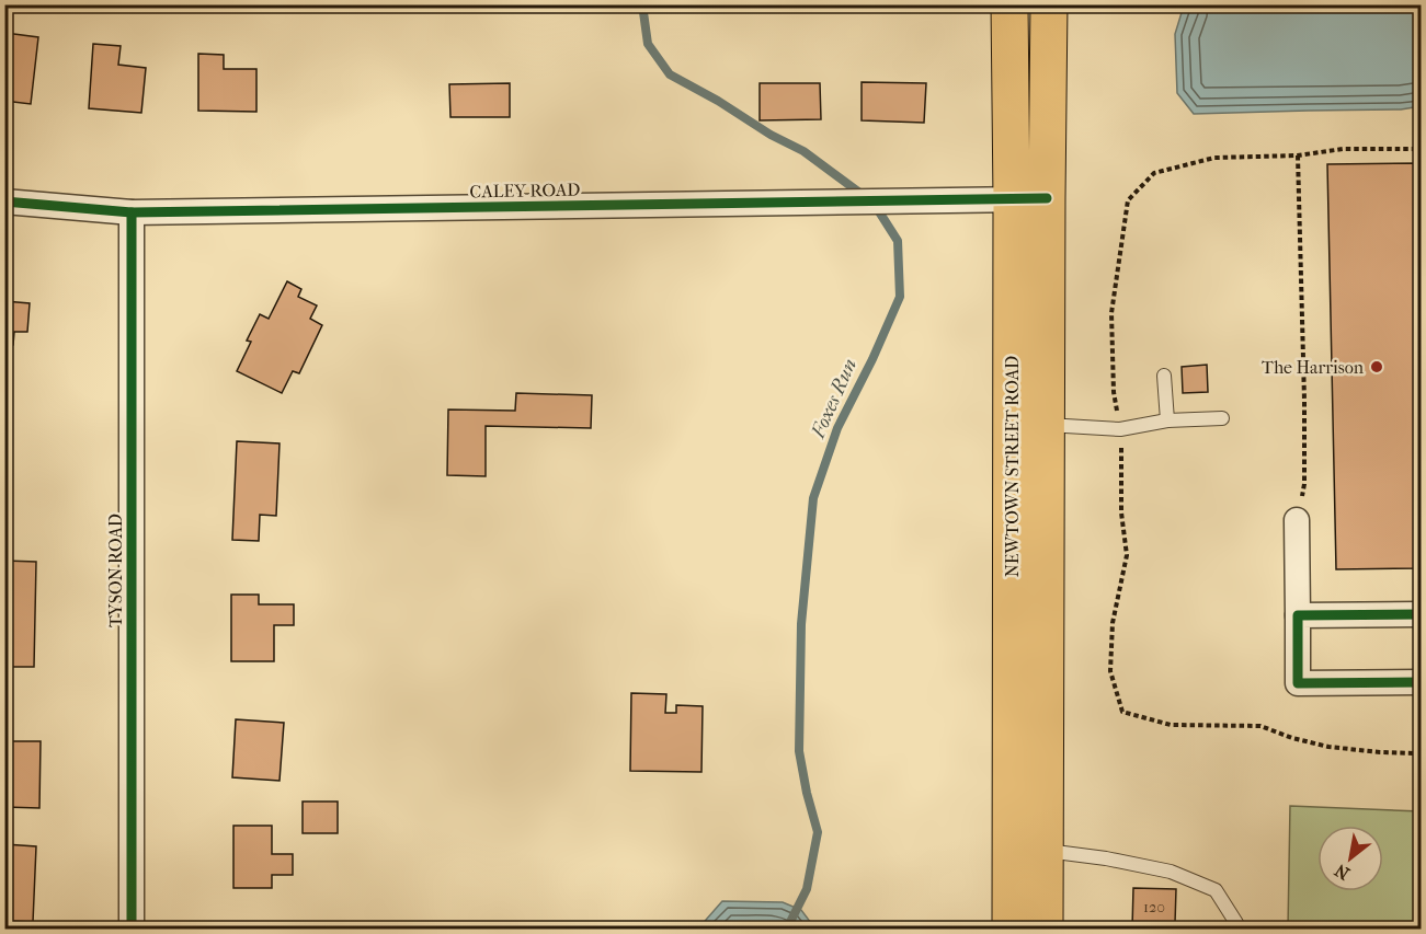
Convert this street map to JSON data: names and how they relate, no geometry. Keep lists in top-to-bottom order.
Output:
{
  "streets": {
    "main road": ["NEWTOWN STREET ROAD"],
    "street": ["CALEY ROAD", "TYSON ROAD"]
  },
  "crossings": [
    ["CALEY ROAD", "NEWTOWN STREET ROAD"],
    ["CALEY ROAD", "TYSON ROAD"]
  ],
  "water": ["Foxes Run"],
  "places": ["The Harrison"],
  "house_numbers": ["120"],
  "north": "bottom left"
}
